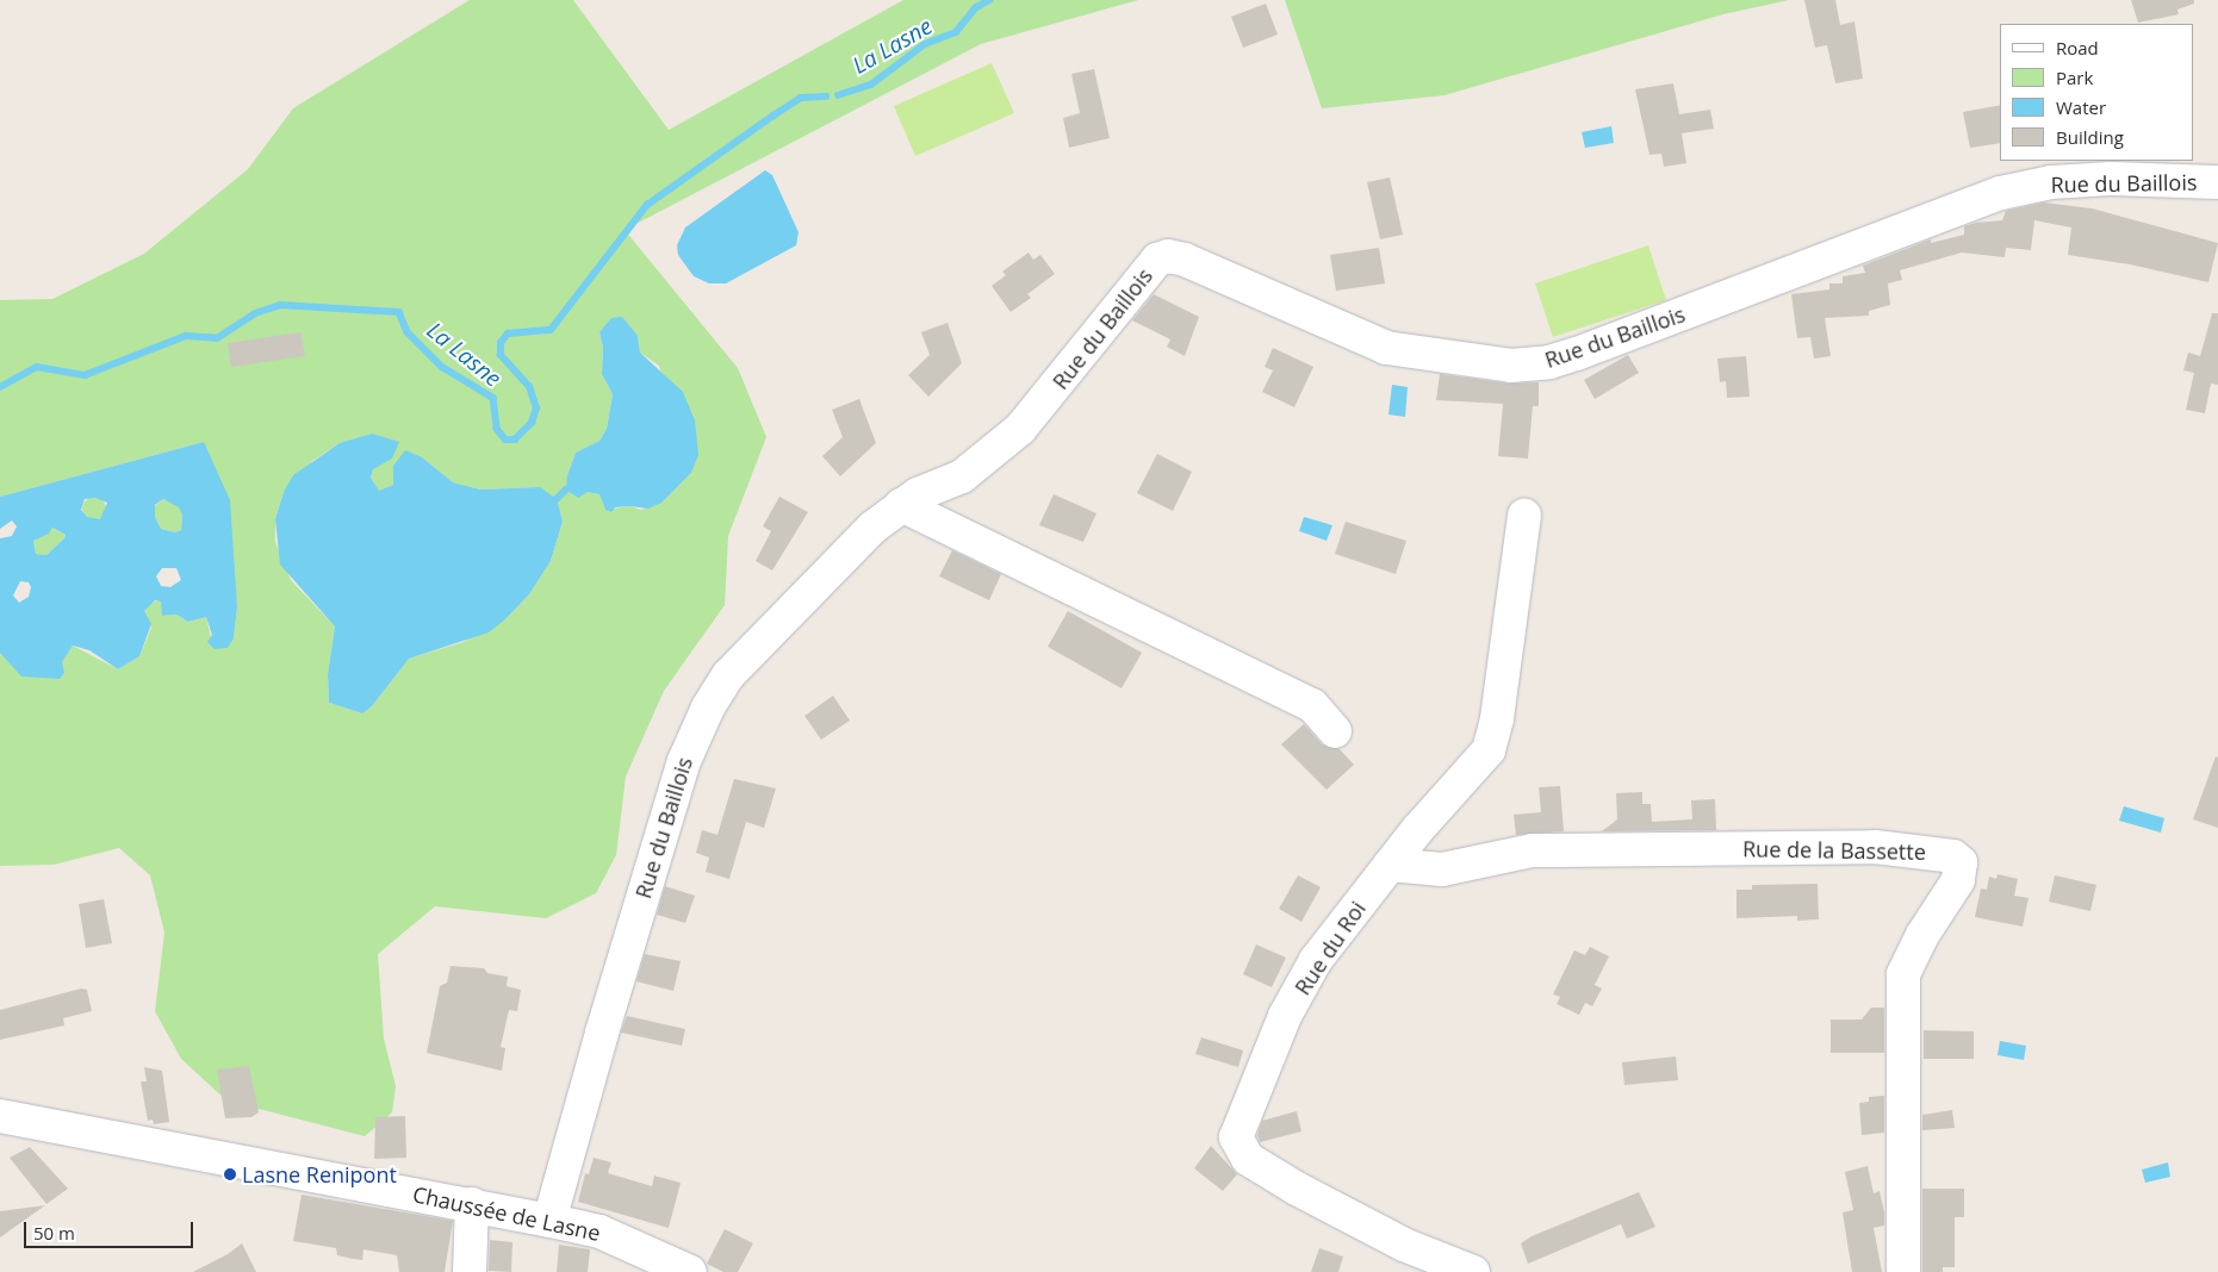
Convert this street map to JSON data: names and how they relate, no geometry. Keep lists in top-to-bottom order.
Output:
{
  "streets": {
    "street": [
      "Rue du Baillois",
      "Rue de la Bassette",
      "Rue du Roi",
      "Chaussée de Lasne"
    ]
  },
  "crossings": [
    ["Rue du Baillois", "Chaussée de Lasne"],
    ["Rue de la Bassette", "Rue du Roi"]
  ],
  "water": ["La Lasne"],
  "places": ["Lasne Renipont"],
  "legend": [
    "Road",
    "Park",
    "Water",
    "Building"
  ],
  "scale_bar": "50 m"
}
